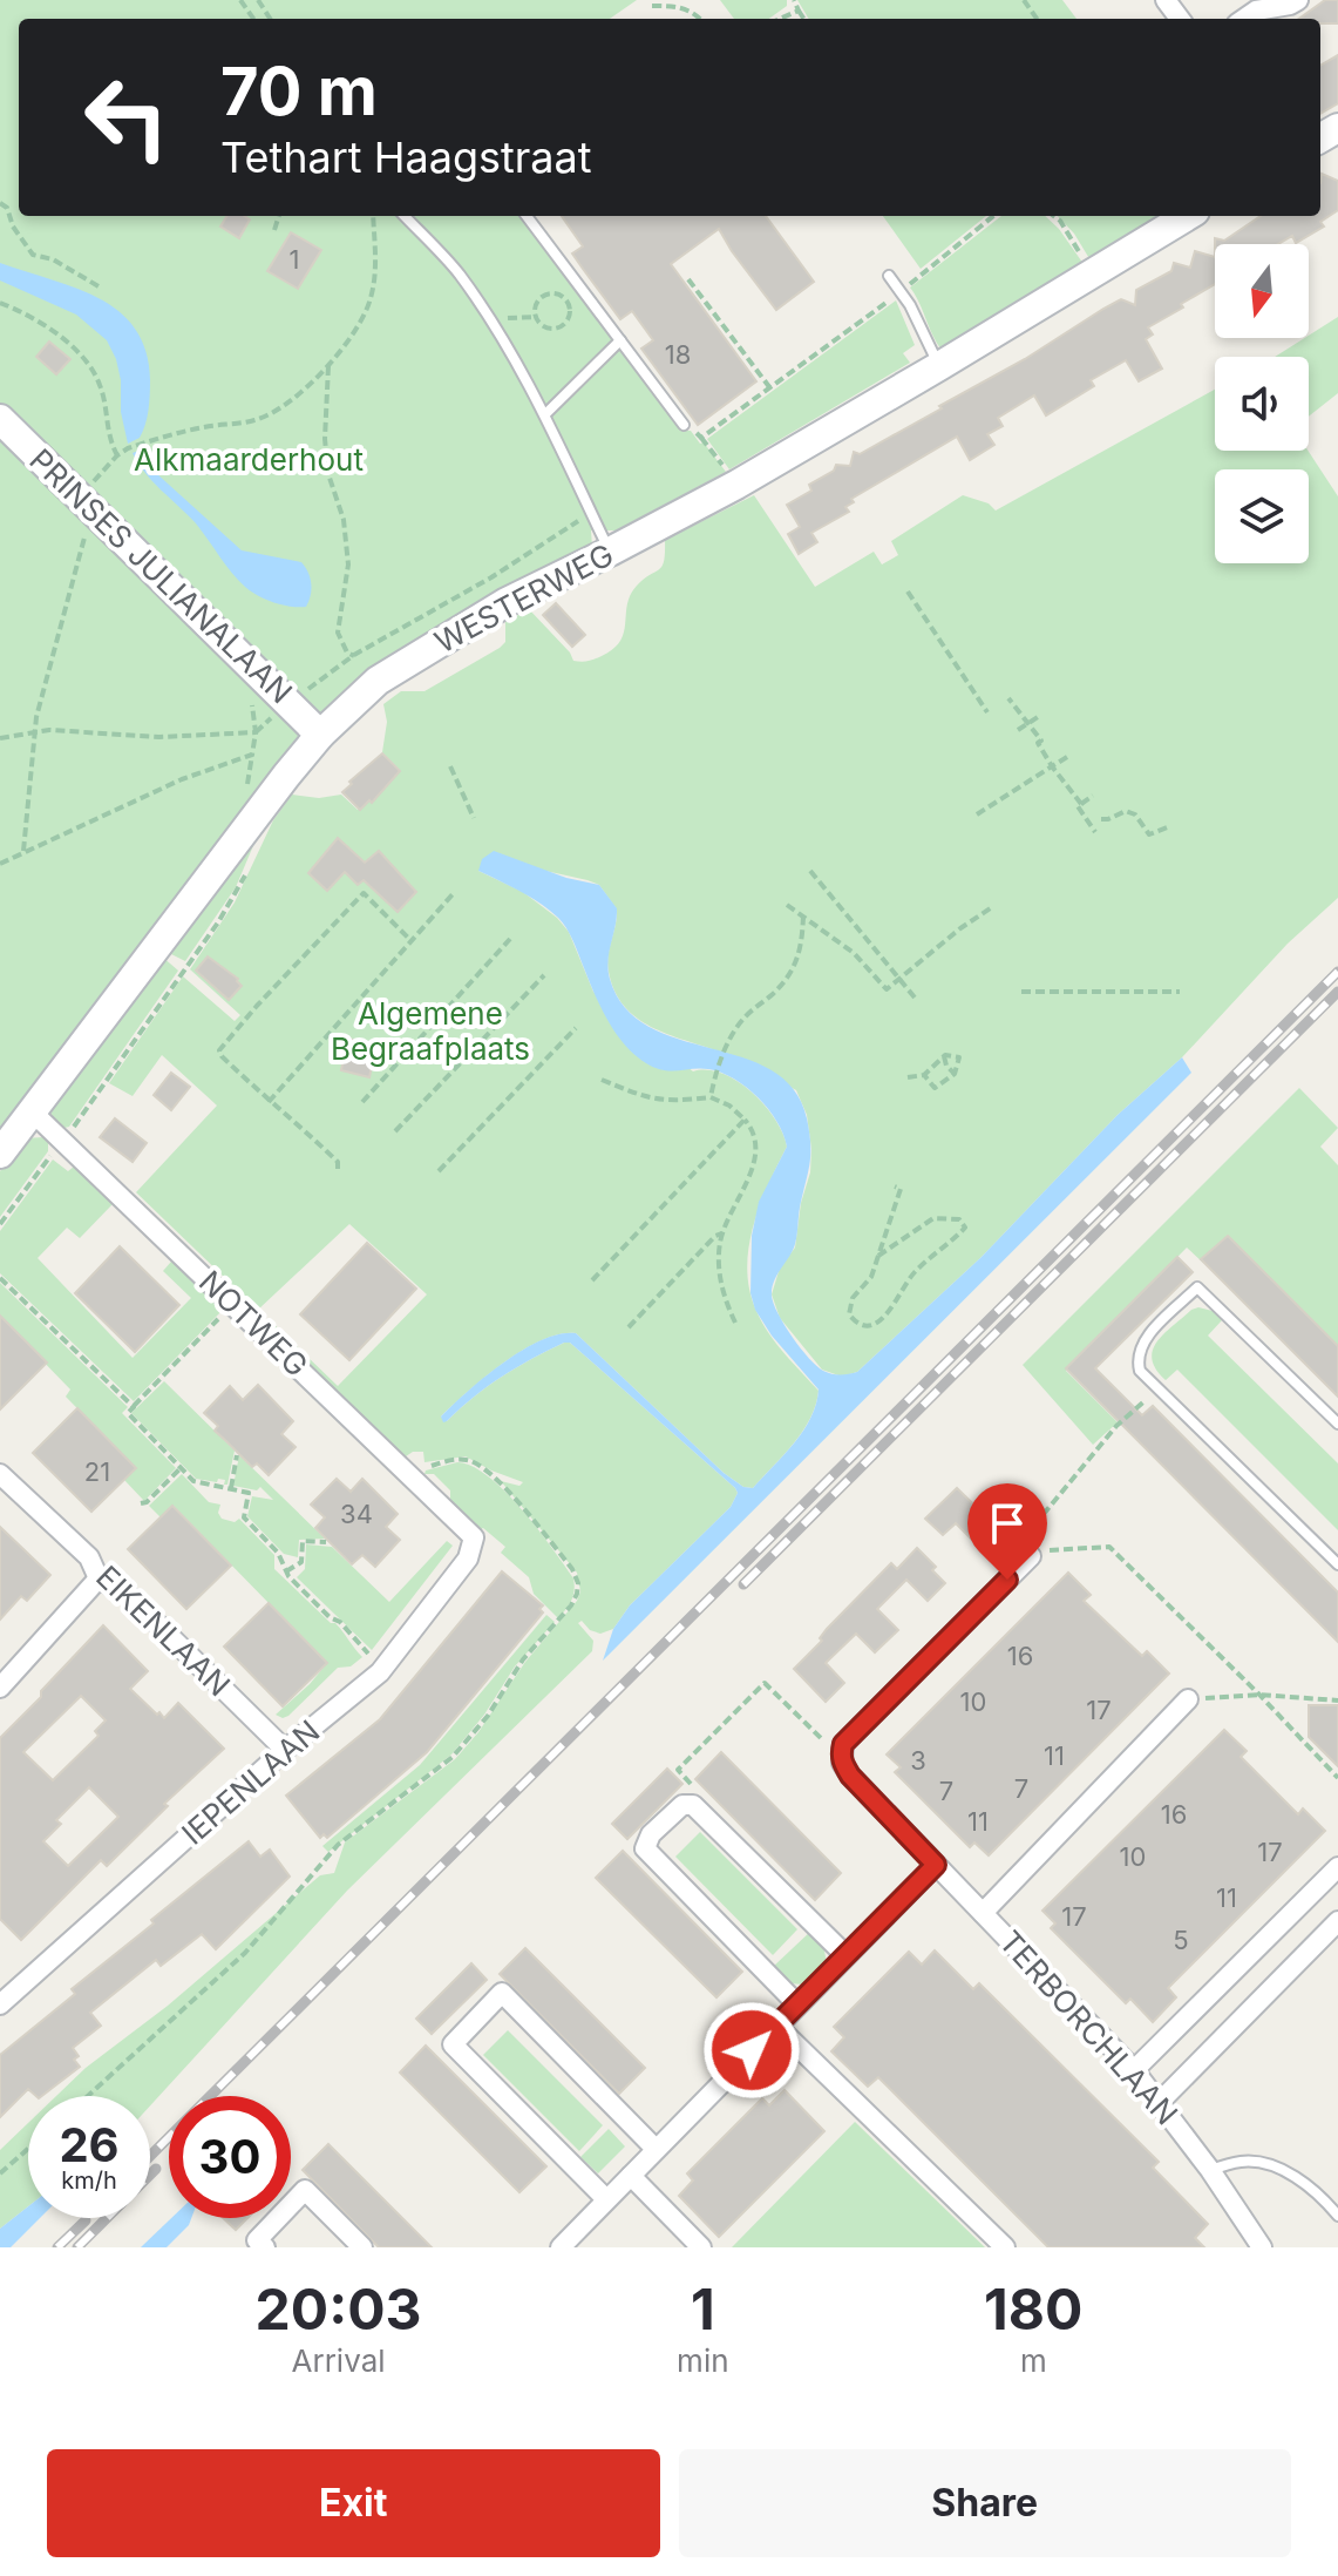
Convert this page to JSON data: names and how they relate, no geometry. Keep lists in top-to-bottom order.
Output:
{
  "streets": {
    "street": [
      "PRINSES JULIANALAAN",
      "WESTERWEG",
      "NOTWEG",
      "EIKENLAAN",
      "IEPENLAAN",
      "TERBORCHLAAN"
    ]
  },
  "crossings": [
    ["PRINSES JULIANALAAN", "WESTERWEG"],
    ["WESTERWEG", "NOTWEG"],
    ["NOTWEG", "IEPENLAAN"],
    ["EIKENLAAN", "IEPENLAAN"]
  ],
  "parks": ["Alkmaarderhout", "Algemene Begraafplaats"],
  "house_numbers": [
    "1",
    "18",
    "21",
    "34",
    "16",
    "10",
    "17",
    "11",
    "3",
    "7",
    "7",
    "16",
    "11",
    "17",
    "10",
    "11",
    "17",
    "5"
  ],
  "north": "bottom",
  "page": {
    "turn": ["70 m", "Tethart Haagstraat"],
    "speed": "26 km/h",
    "limit": "30",
    "eta": [
      "20:03",
      "Arrival",
      "1",
      "min",
      "180",
      "m"
    ],
    "buttons": ["Exit", "Share"]
  }
}
